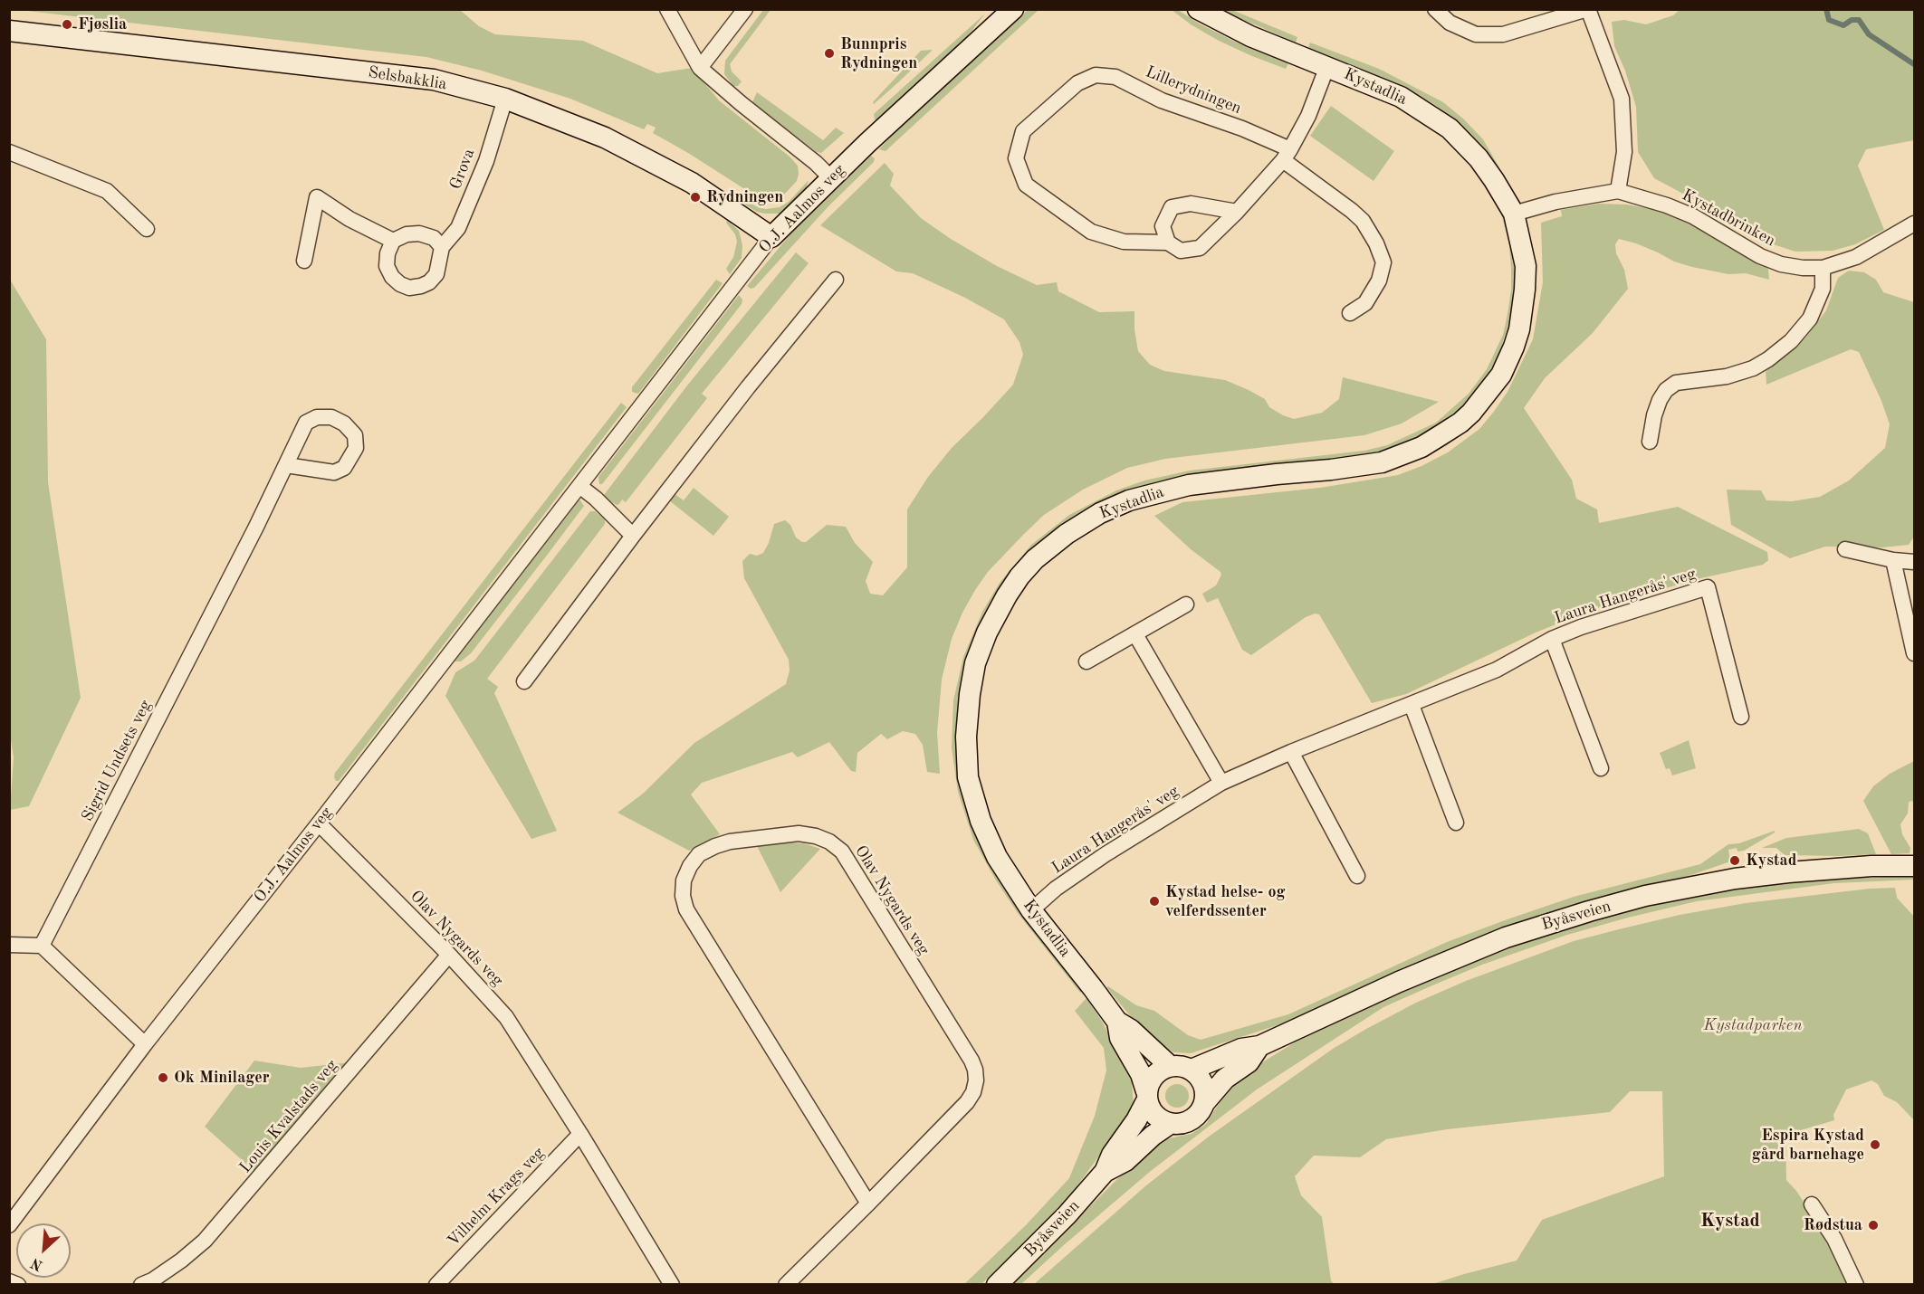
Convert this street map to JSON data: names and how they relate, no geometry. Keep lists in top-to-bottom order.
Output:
{
  "streets": {
    "street": [
      "Selsbakklia",
      "Kystadlia",
      "Lillerydningen",
      "Grova",
      "O.J. Aalmos veg",
      "Kystadbrinken",
      "Laura Hangerås' veg",
      "Sigrid Undsets veg",
      "Olav Nygards veg",
      "Byåsveien",
      "Louis Kvalstads veg",
      "Vilhelm Krags veg"
    ]
  },
  "crossings": [
    ["Selsbakklia", "Grova"],
    ["Selsbakklia", "O.J. Aalmos veg"],
    ["Kystadlia", "Lillerydningen"],
    ["Kystadlia", "Laura Hangerås' veg"],
    ["Kystadlia", "Byåsveien"],
    ["O.J. Aalmos veg", "Olav Nygards veg"],
    ["Olav Nygards veg", "Louis Kvalstads veg"],
    ["Olav Nygards veg", "Vilhelm Krags veg"]
  ],
  "districts": ["Kystad"],
  "parks": ["Kystadparken"],
  "places": [
    "Fjøslia",
    "Bunnpris Rydningen",
    "Rydningen",
    "Kystad",
    "Kystad helse- og velferdssenter",
    "Ok Minilager",
    "Espira Kystad gård barnehage",
    "Rødstua"
  ],
  "north": "bottom left"
}
